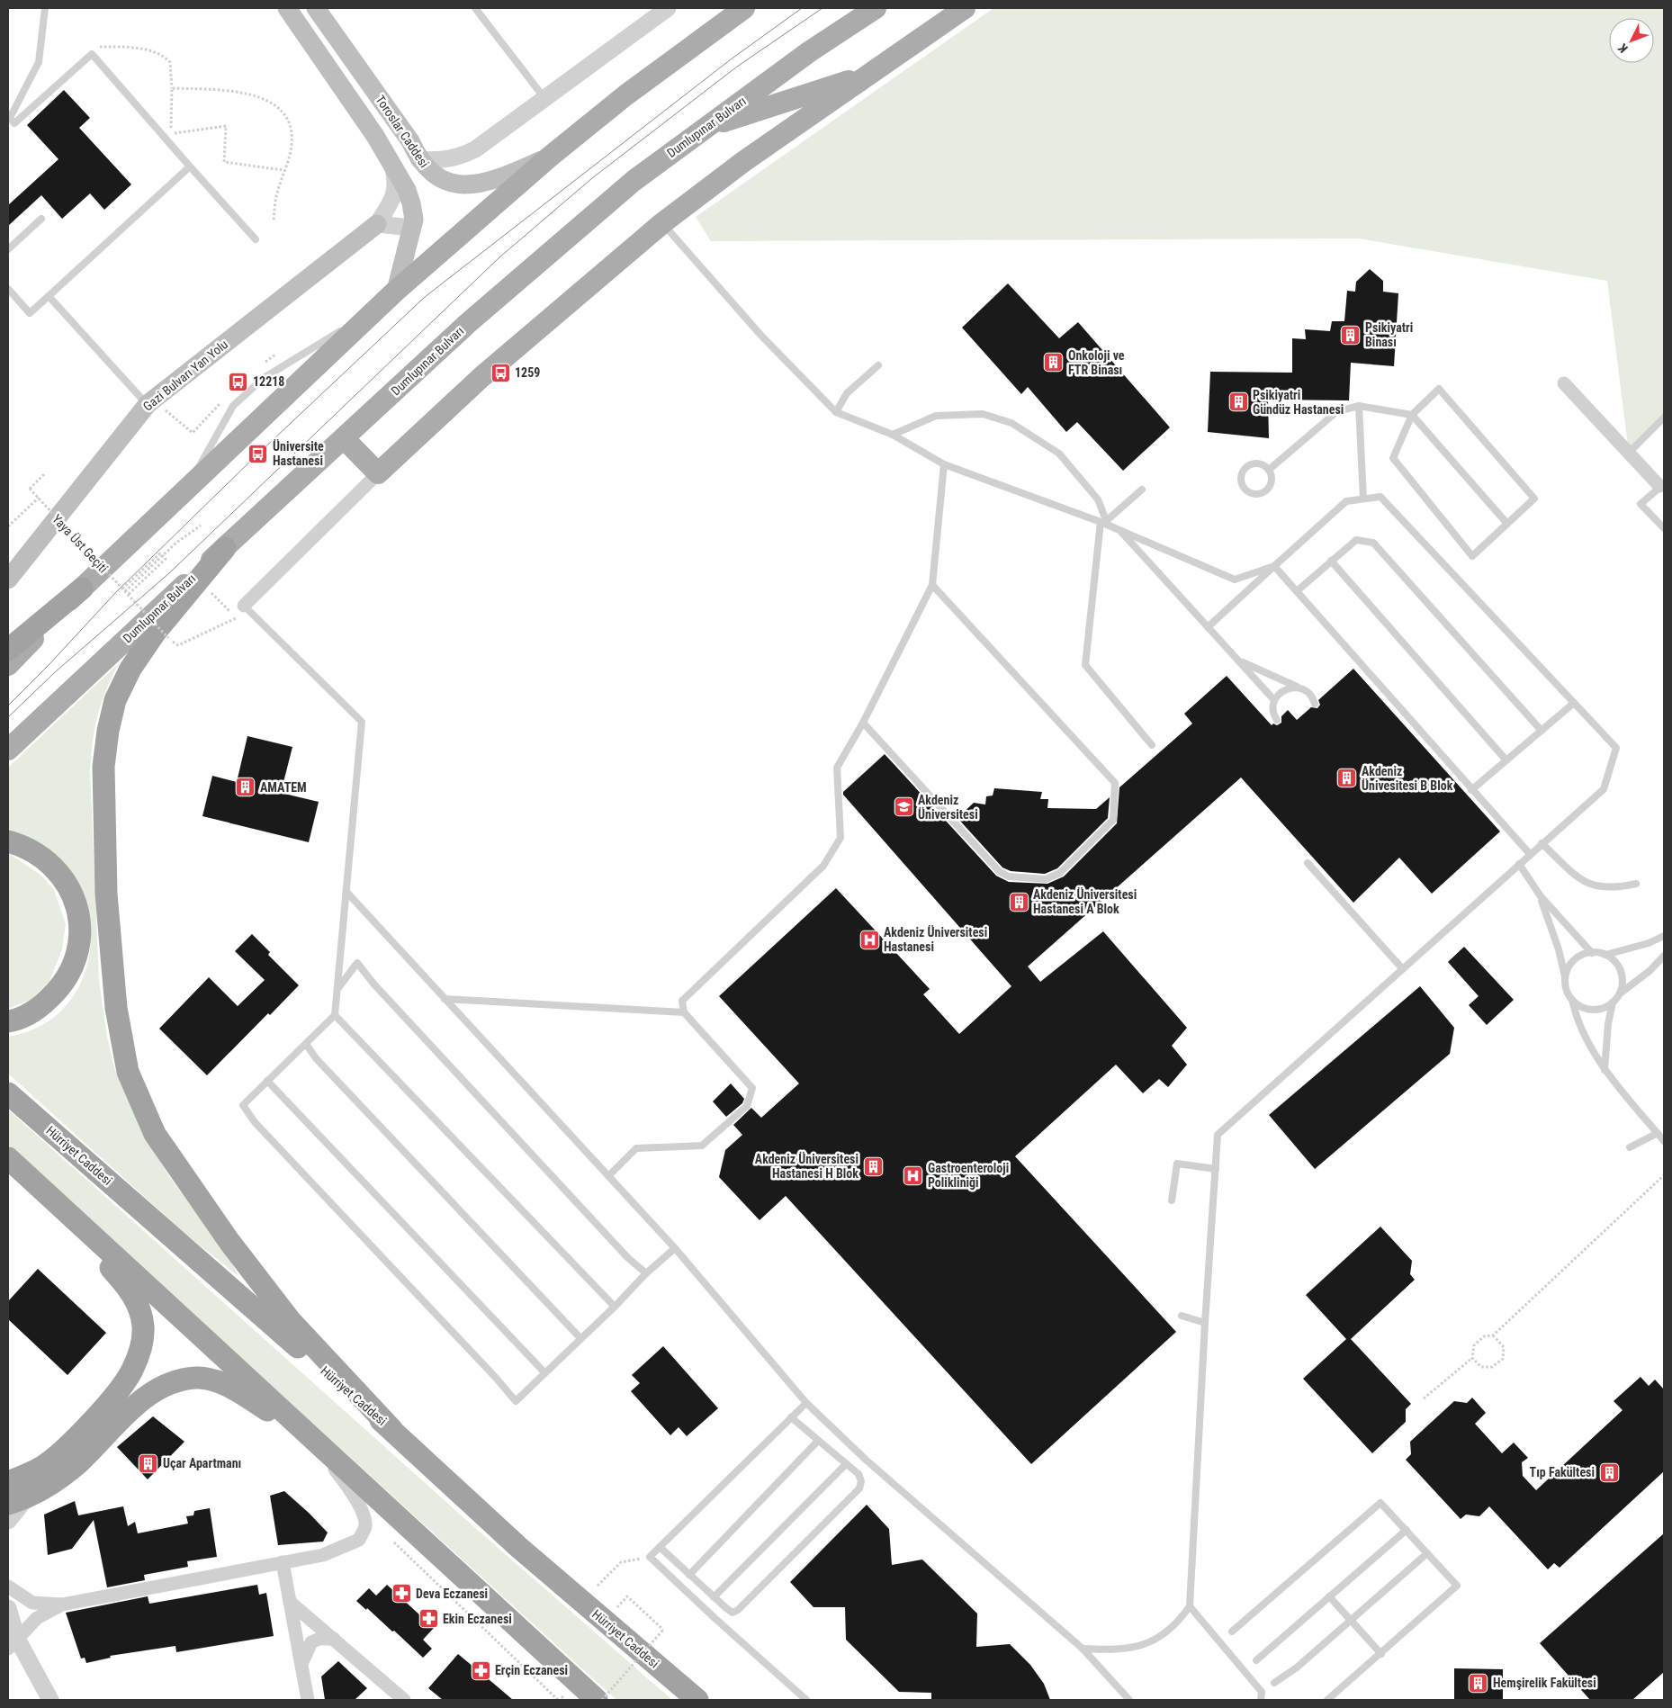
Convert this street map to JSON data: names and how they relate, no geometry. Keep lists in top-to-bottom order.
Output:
{
  "streets": {
    "highway": ["Hürriyet Caddesi"],
    "main road": ["Dumlupınar Bulvarı", "Toroslar Caddesi", "Gazi Bulvarı Yan Yolu"],
    "path": ["Yaya Üst Geçiti"]
  },
  "places": {
    "building": [
      "Psikiyatri Binası",
      "Onkoloji ve FTR Binası",
      "Psikiyatri Gündüz Hastanesi",
      "Akdeniz Ünivesitesi B Blok",
      "AMATEM",
      "Akdeniz Üniversitesi Hastanesi A Blok",
      "Akdeniz Üniversitesi Hastanesi H Blok",
      "Uçar Apartmanı",
      "Tıp Fakültesi",
      "Hemşirelik Fakültesi"
    ],
    "bus stop": ["1259", "12218", "Üniversite Hastanesi"],
    "school or university": ["Akdeniz Üniversitesi"],
    "hospital": ["Akdeniz Üniversitesi Hastanesi", "Gastroenteroloji Polikliniği"],
    "pharmacy": ["Deva Eczanesi", "Ekin Eczanesi", "Erçin Eczanesi"]
  },
  "north": "bottom left"
}
